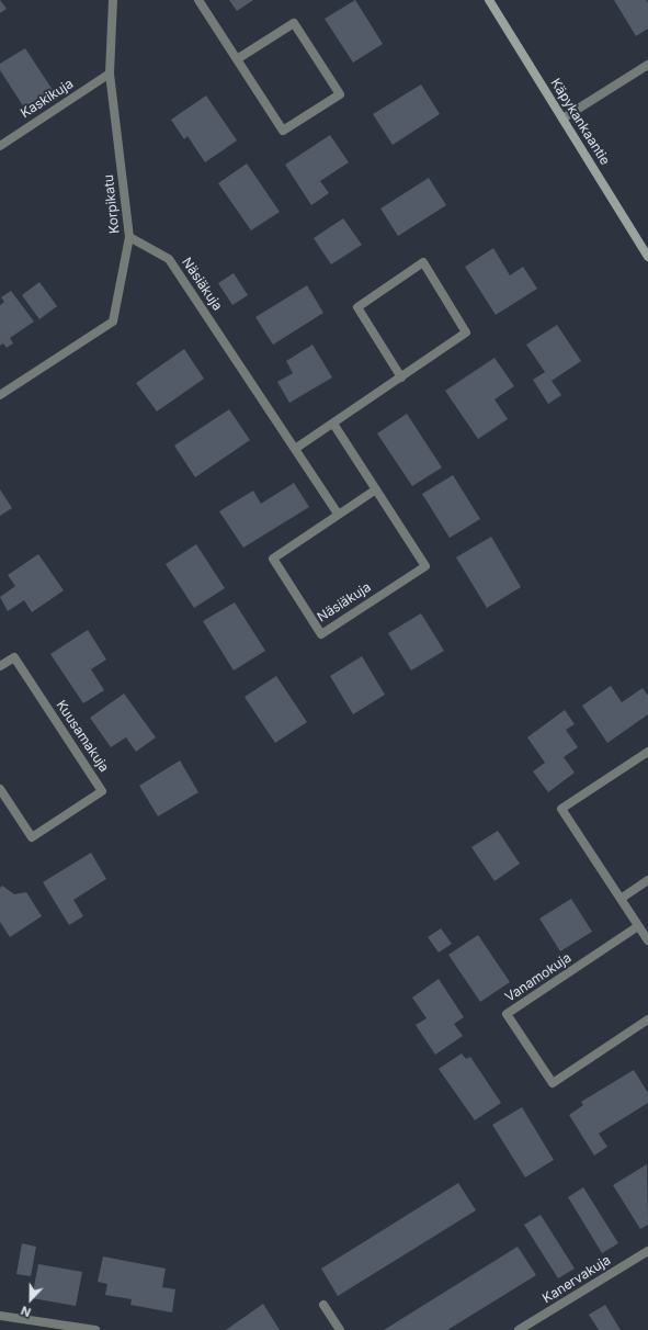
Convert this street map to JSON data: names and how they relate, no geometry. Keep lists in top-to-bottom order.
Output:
{
  "streets": {
    "street": [
      "Kaskikuja",
      "Käpykankaantie",
      "Korpikatu",
      "Näsiäkuja",
      "Kuusamakuja",
      "Vanamokuja",
      "Kanervakuja"
    ]
  },
  "crossings": [
    ["Kaskikuja", "Korpikatu"],
    ["Korpikatu", "Näsiäkuja"]
  ],
  "north": "bottom"
}
